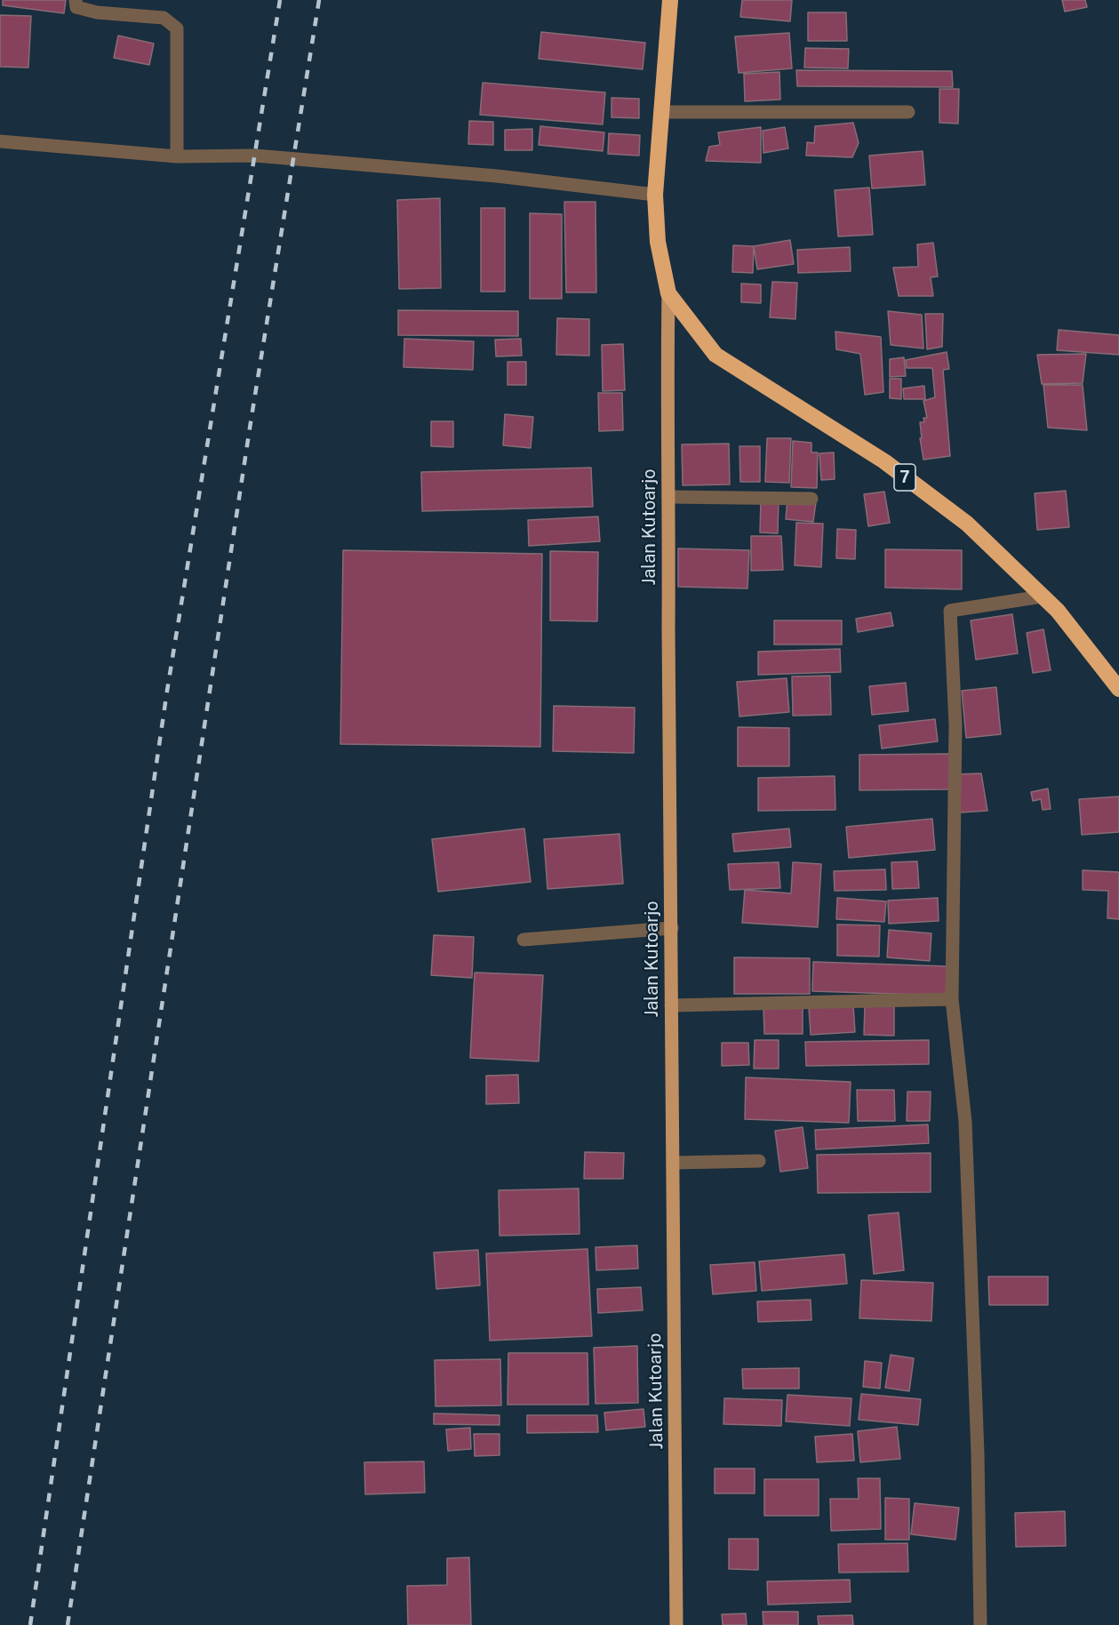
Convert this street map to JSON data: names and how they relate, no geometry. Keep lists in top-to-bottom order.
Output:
{
  "streets": {
    "highway": ["7"],
    "main road": ["Jalan Kutoarjo"]
  },
  "crossings": [
    ["7", "Jalan Kutoarjo"]
  ]
}
